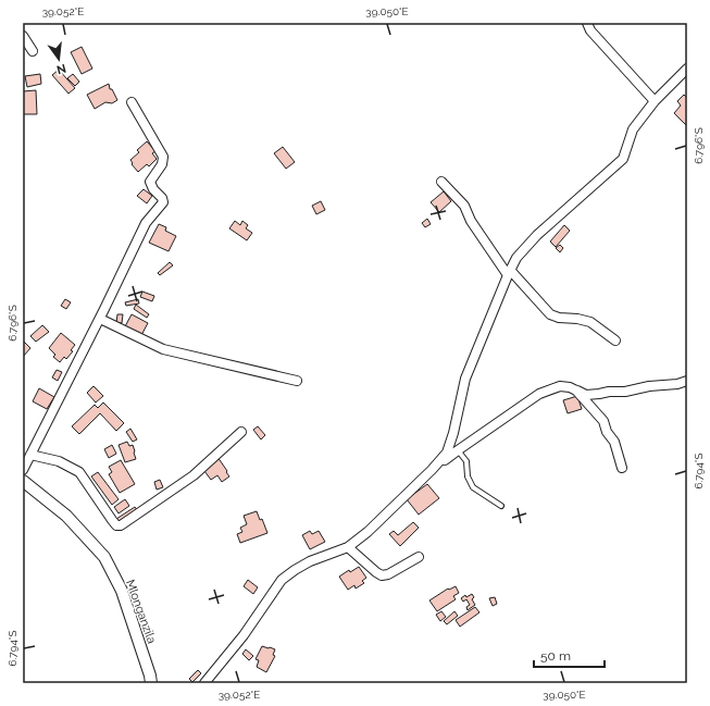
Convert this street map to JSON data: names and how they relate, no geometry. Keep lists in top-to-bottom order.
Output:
{
  "streets": {
    "street": ["Mlonganzila"]
  },
  "scale_bar": "50 m",
  "north": "bottom",
  "coordinates": [
    "39.052°E",
    "39.050°E",
    "6.796°S",
    "6.794°S"
  ]
}
